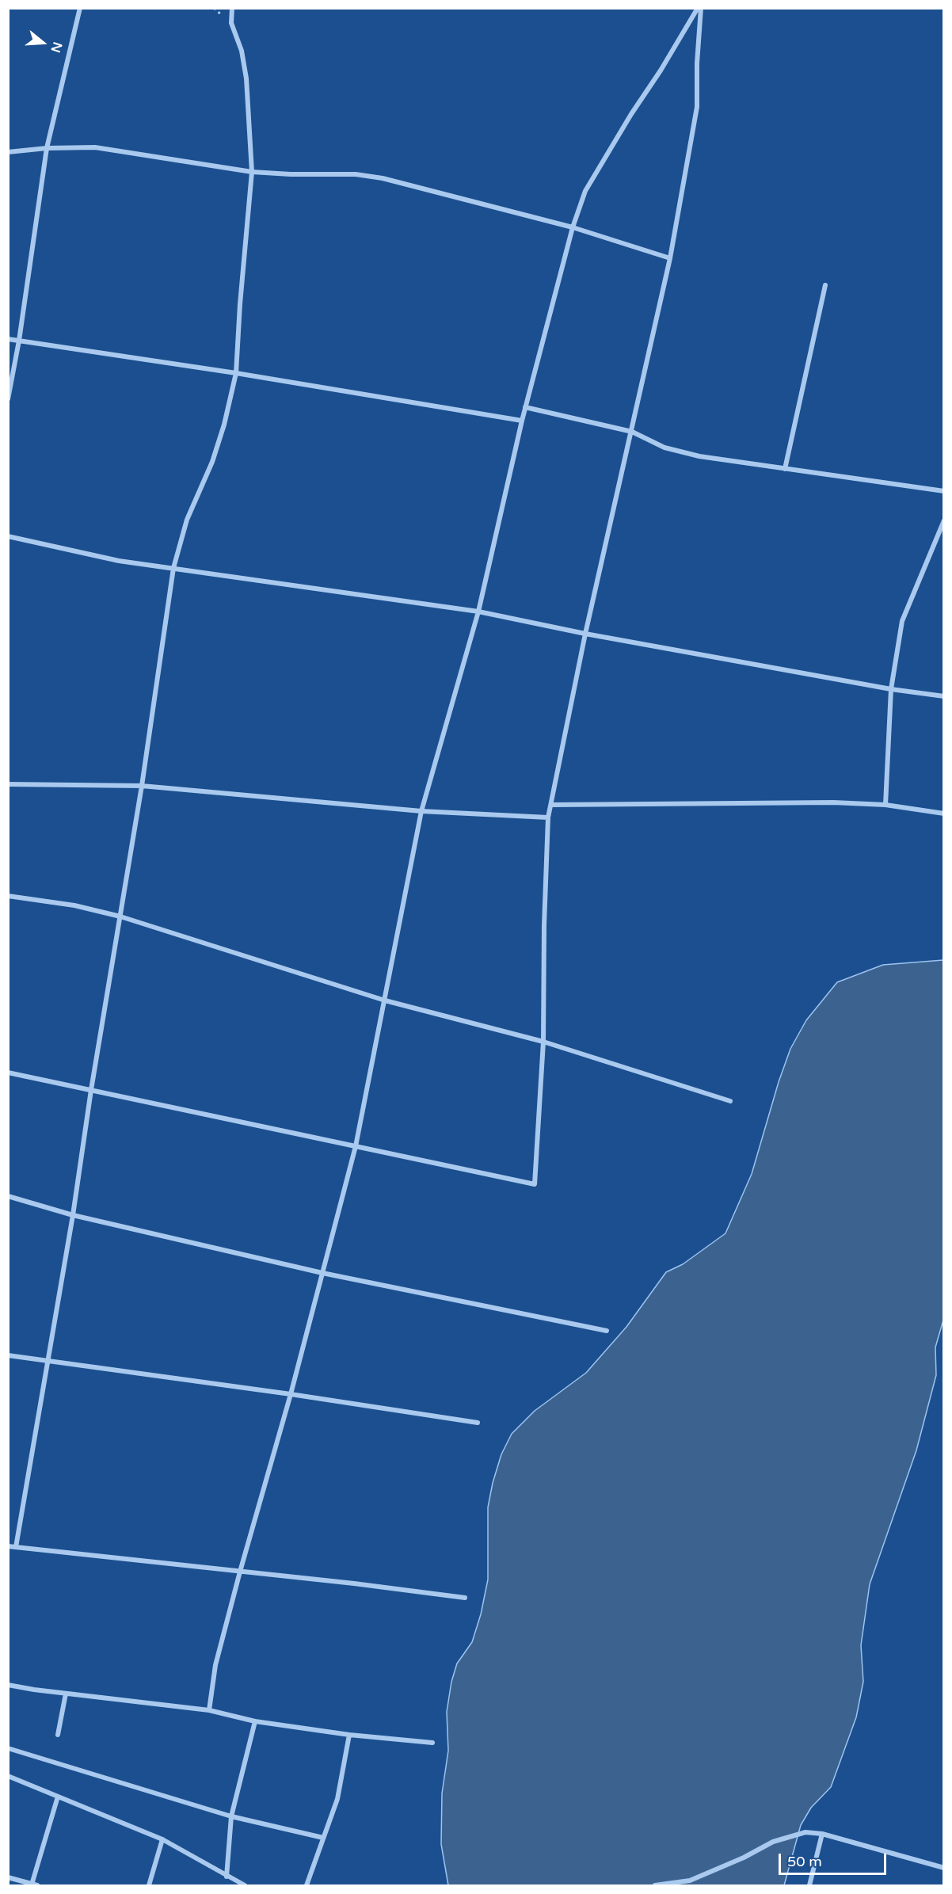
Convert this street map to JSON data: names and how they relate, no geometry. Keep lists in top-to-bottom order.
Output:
{
  "scale_bar": "50 m",
  "north": "right"
}
